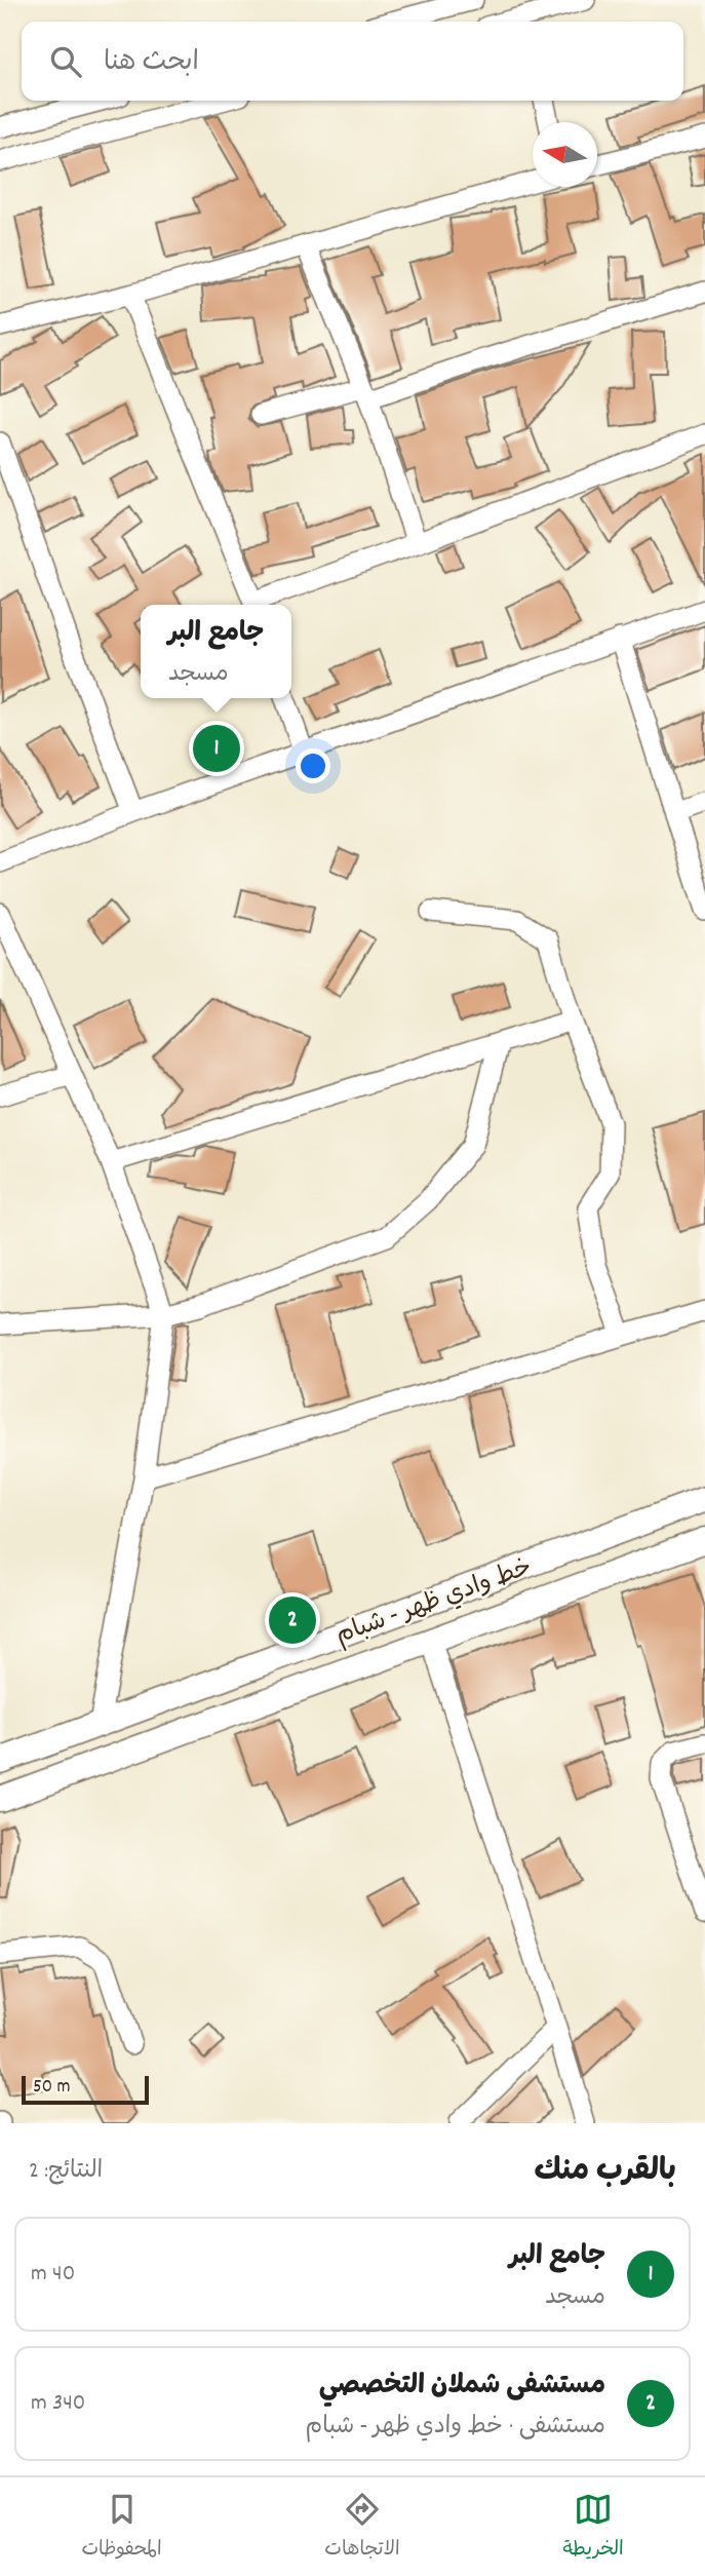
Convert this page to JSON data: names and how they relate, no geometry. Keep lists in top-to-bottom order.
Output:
{
  "streets": {
    "main road": ["خط وادي ظهر - شبام"]
  },
  "scale_bar": "50 m",
  "north": "left",
  "page": {
    "search": "ابحث هنا",
    "popup": ["جامع البر", "مسجد"],
    "pins": ["1", "2"],
    "scale": "50 m",
    "heading": ["بالقرب منك", "النتائج: 2"],
    "list": [
      {
        "mark": "1",
        "name": "جامع البر",
        "note": "مسجد",
        "value": "40 m"
      },
      {
        "mark": "2",
        "name": "مستشفى شملان التخصصي",
        "note": "مستشفى · خط وادي ظهر - شبام",
        "value": "340 m"
      }
    ],
    "nav": ["الخريطة", "الاتجاهات", "المحفوظات"]
  }
}
